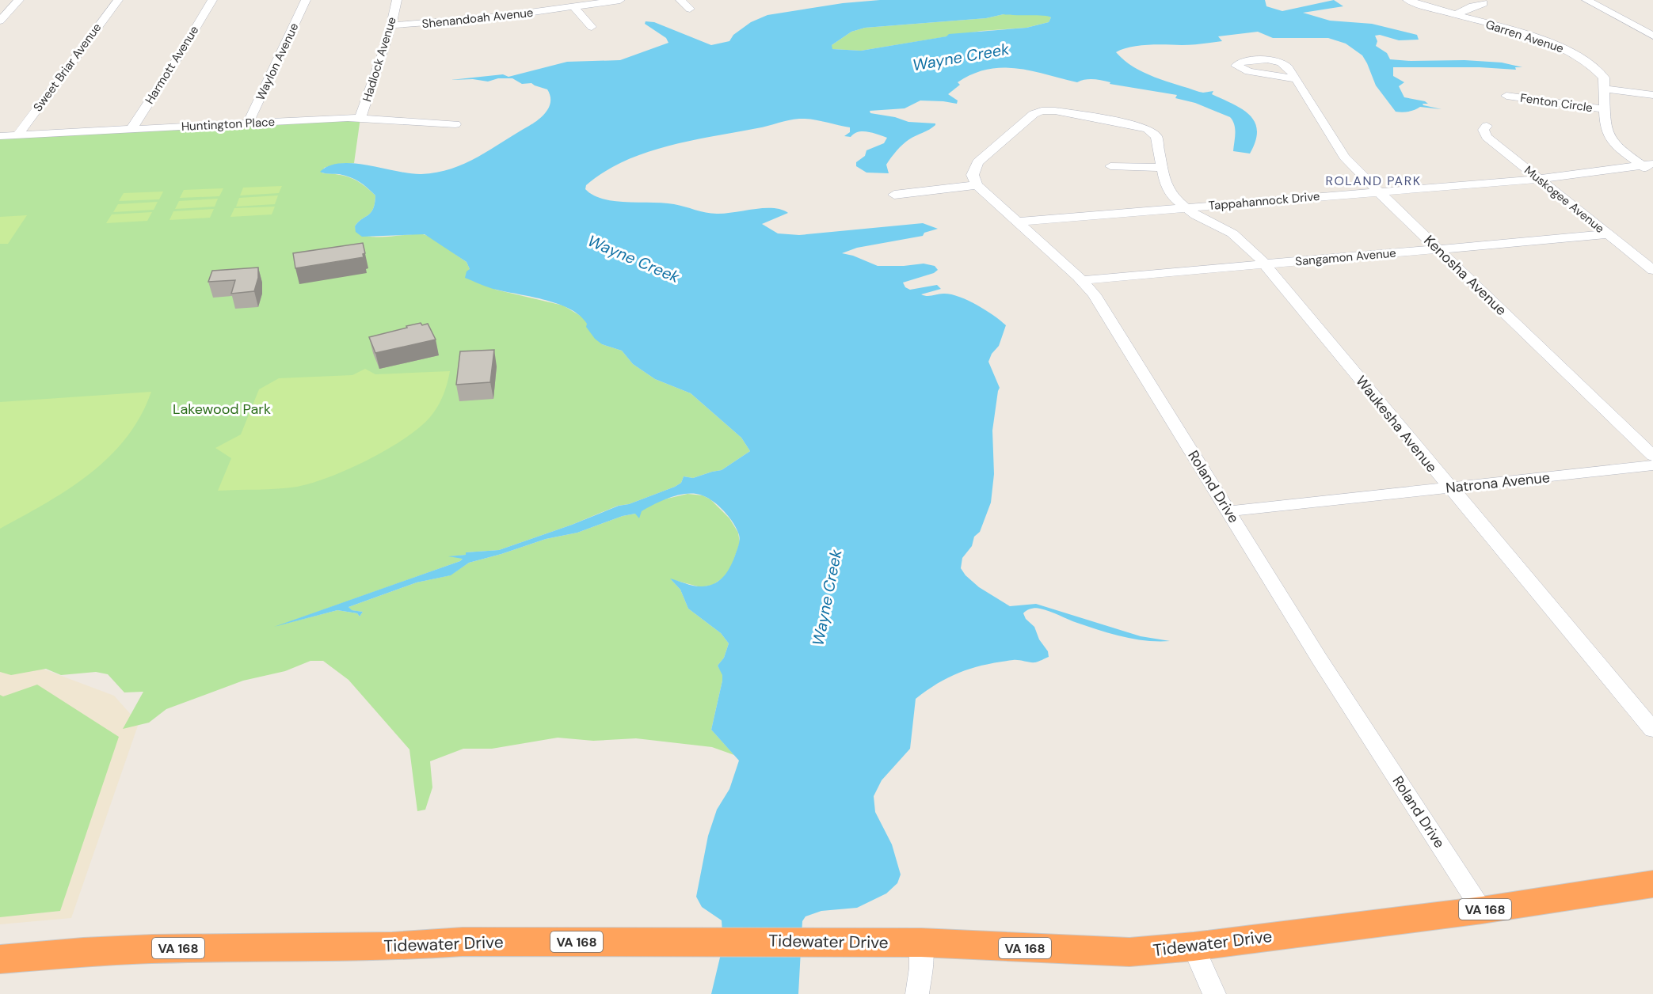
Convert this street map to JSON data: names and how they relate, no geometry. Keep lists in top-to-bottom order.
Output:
{
  "streets": {
    "highway": ["VA 168", "Tidewater Drive"],
    "street": [
      "Shenandoah Avenue",
      "Garren Avenue",
      "Hadlock Avenue",
      "Waylon Avenue",
      "Harmott Avenue",
      "Sweet Briar Avenue",
      "Fenton Circle",
      "Huntington Place",
      "Muskogee Avenue",
      "Tappahannock Drive",
      "Sangamon Avenue",
      "Kenosha Avenue",
      "Waukesha Avenue",
      "Natrona Avenue",
      "Roland Drive"
    ]
  },
  "crossings": [
    ["Shenandoah Avenue", "Hadlock Avenue"],
    ["Garren Avenue", "Fenton Circle"],
    ["Garren Avenue", "Tappahannock Drive"],
    ["Hadlock Avenue", "Huntington Place"],
    ["Waylon Avenue", "Huntington Place"],
    ["Harmott Avenue", "Huntington Place"],
    ["Sweet Briar Avenue", "Huntington Place"],
    ["Muskogee Avenue", "Tappahannock Drive"],
    ["Muskogee Avenue", "Sangamon Avenue"],
    ["Tappahannock Drive", "Kenosha Avenue"],
    ["Tappahannock Drive", "Waukesha Avenue"],
    ["Tappahannock Drive", "Roland Drive"],
    ["Sangamon Avenue", "Kenosha Avenue"],
    ["Sangamon Avenue", "Waukesha Avenue"],
    ["Sangamon Avenue", "Roland Drive"],
    ["Waukesha Avenue", "Natrona Avenue"],
    ["Waukesha Avenue", "Roland Drive"],
    ["Natrona Avenue", "Roland Drive"],
    ["Roland Drive", "Tidewater Drive"]
  ],
  "districts": ["ROLAND PARK"],
  "water": ["Wayne Creek"],
  "parks": ["Lakewood Park"]
}
